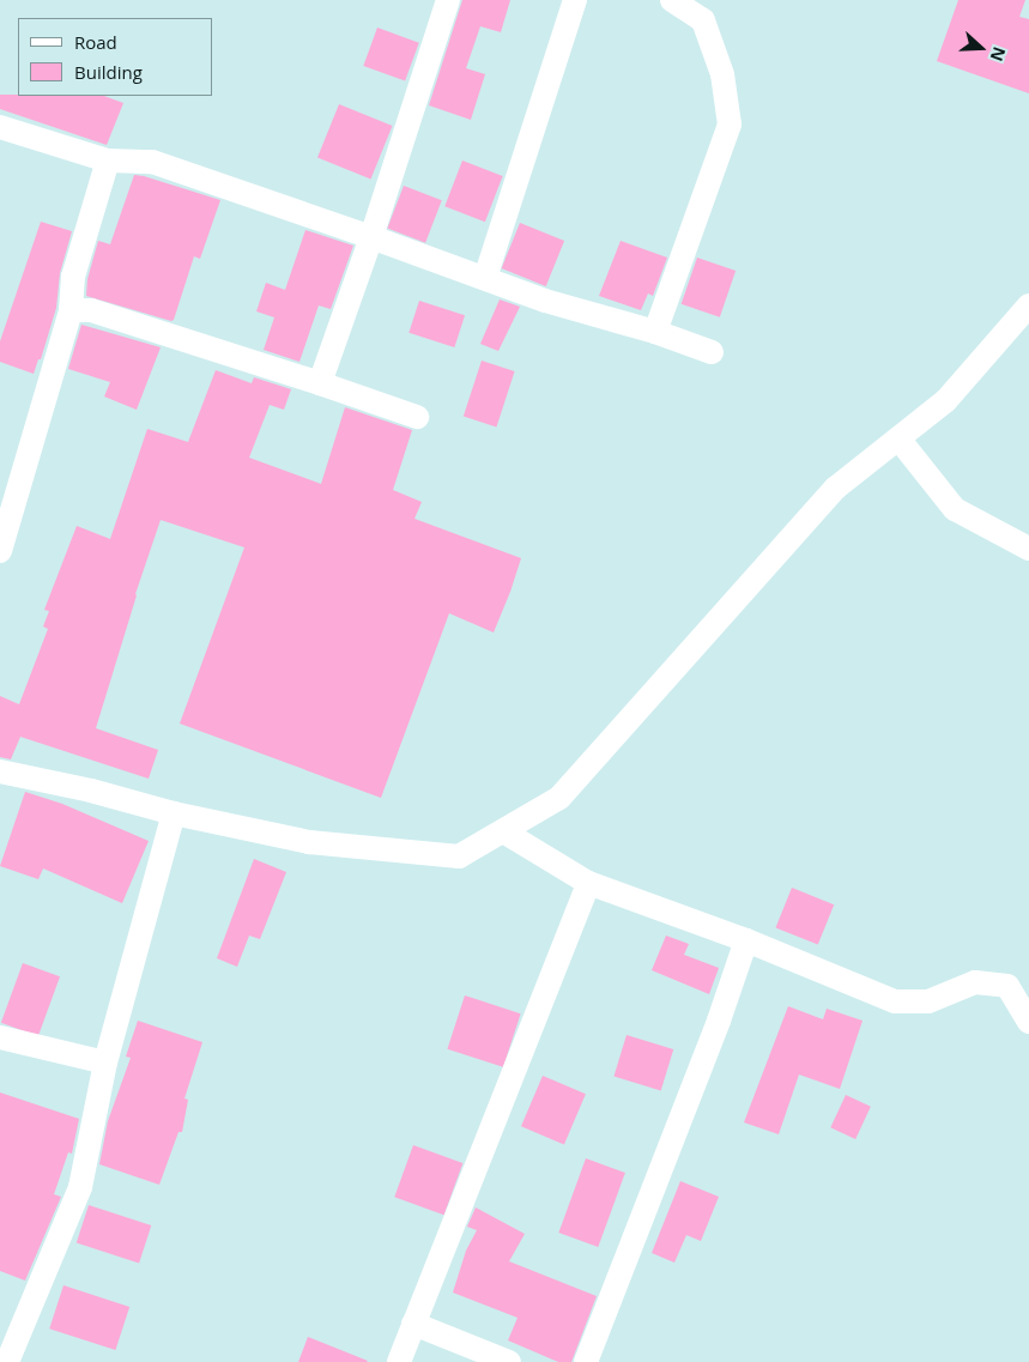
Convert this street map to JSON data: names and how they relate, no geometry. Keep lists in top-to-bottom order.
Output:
{
  "legend": ["Road", "Building"],
  "north": "right"
}
